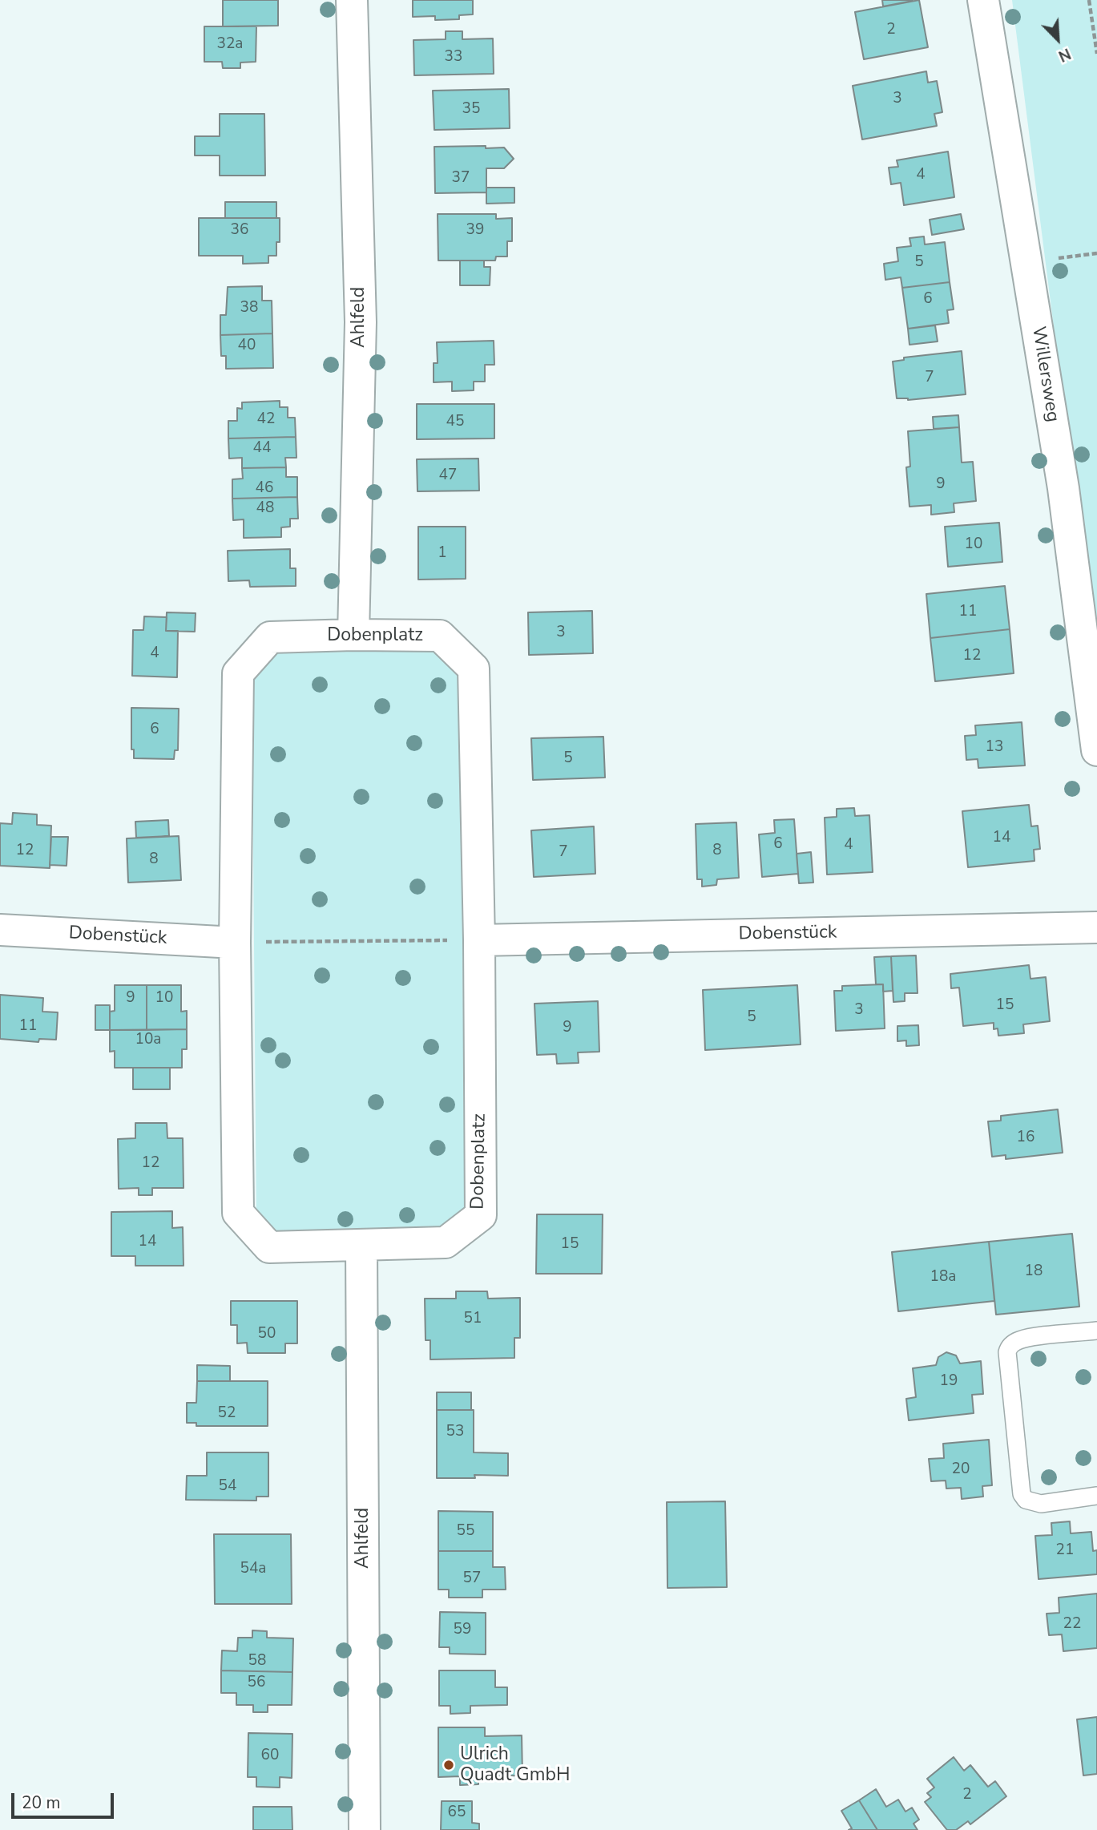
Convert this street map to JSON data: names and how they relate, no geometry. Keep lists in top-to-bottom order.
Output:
{
  "streets": {
    "street": [
      "Ahlfeld",
      "Willersweg",
      "Dobenplatz",
      "Dobenstück"
    ]
  },
  "crossings": [
    ["Ahlfeld", "Dobenplatz"],
    ["Dobenplatz", "Dobenstück"]
  ],
  "places": ["Ulrich Quadt GmbH"],
  "house_numbers": [
    "2",
    "32a",
    "33",
    "3",
    "35",
    "4",
    "37",
    "36",
    "39",
    "5",
    "6",
    "38",
    "40",
    "7",
    "42",
    "45",
    "44",
    "47",
    "9",
    "46",
    "48",
    "10",
    "1",
    "11",
    "3",
    "4",
    "12",
    "6",
    "13",
    "5",
    "14",
    "6",
    "4",
    "12",
    "8",
    "7",
    "8",
    "9",
    "10",
    "15",
    "3",
    "5",
    "11",
    "9",
    "10a",
    "16",
    "12",
    "14",
    "15",
    "18",
    "18a",
    "51",
    "50",
    "19",
    "52",
    "53",
    "20",
    "54",
    "55",
    "21",
    "54a",
    "57",
    "22",
    "59",
    "58",
    "56",
    "60",
    "2",
    "65"
  ],
  "scale_bar": "20 m",
  "north": "bottom right"
}
